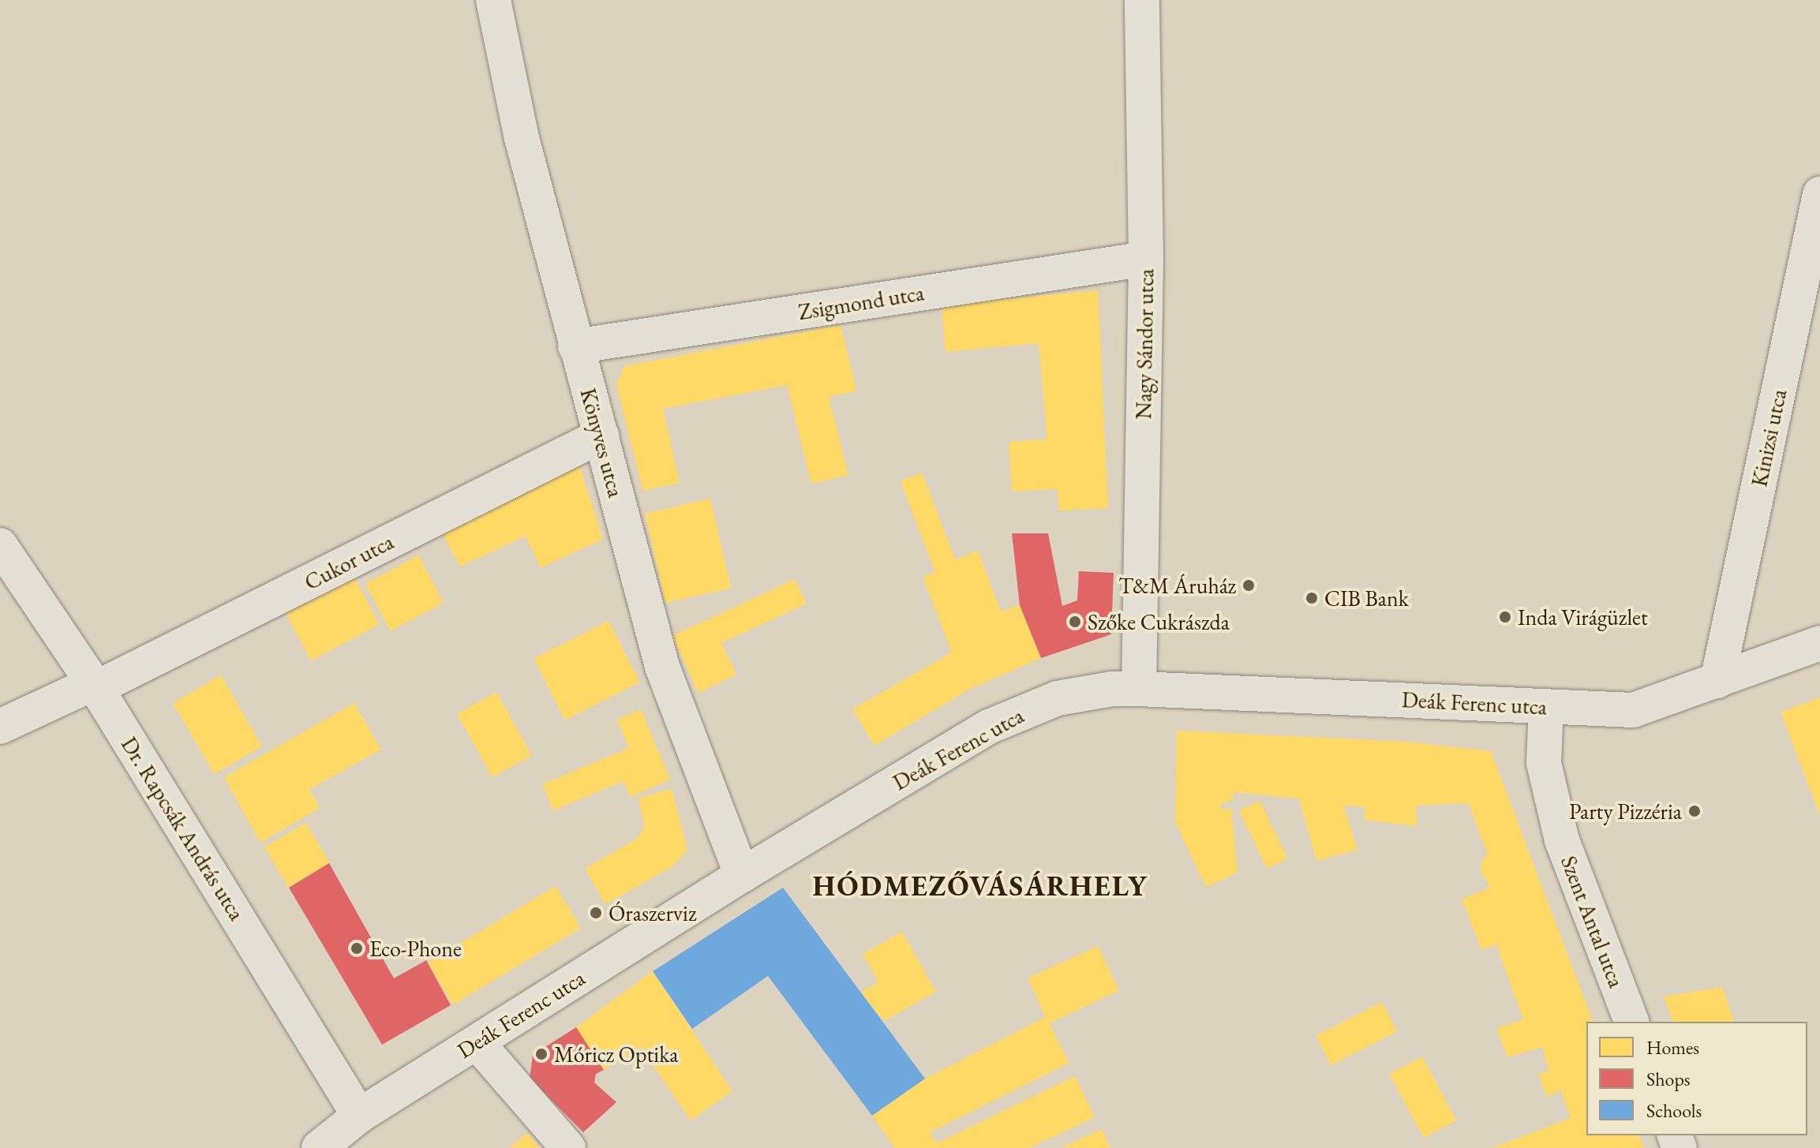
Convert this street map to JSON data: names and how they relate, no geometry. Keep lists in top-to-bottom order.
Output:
{
  "streets": {
    "street": [
      "Zsigmond utca",
      "Nagy Sándor utca",
      "Kinizsi utca",
      "Könyves utca",
      "Cukor utca",
      "Deák Ferenc utca",
      "Dr. Rapcsák András utca",
      "Szent Antal utca"
    ]
  },
  "crossings": [
    ["Zsigmond utca", "Nagy Sándor utca"],
    ["Zsigmond utca", "Könyves utca"],
    ["Nagy Sándor utca", "Deák Ferenc utca"],
    ["Kinizsi utca", "Deák Ferenc utca"],
    ["Könyves utca", "Cukor utca"],
    ["Könyves utca", "Deák Ferenc utca"],
    ["Cukor utca", "Dr. Rapcsák András utca"],
    ["Deák Ferenc utca", "Dr. Rapcsák András utca"],
    ["Deák Ferenc utca", "Szent Antal utca"]
  ],
  "districts": ["HÓDMEZŐVÁSÁRHELY"],
  "places": [
    "T&M Áruház",
    "CIB Bank",
    "Inda Virágüzlet",
    "Szőke Cukrászda",
    "Party Pizzéria",
    "Óraszerviz",
    "Eco-Phone",
    "Móricz Optika"
  ],
  "legend": ["Homes", "Shops", "Schools"]
}
